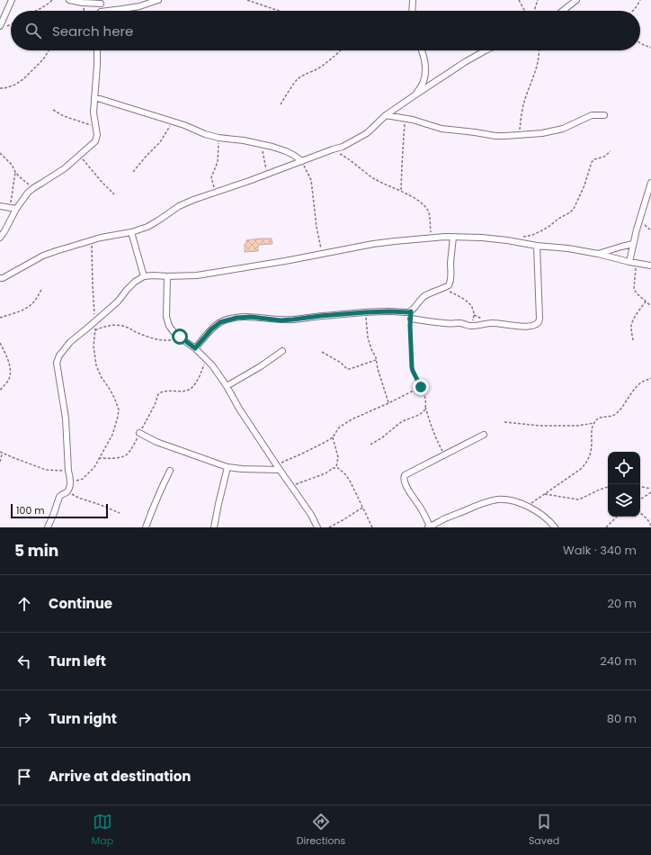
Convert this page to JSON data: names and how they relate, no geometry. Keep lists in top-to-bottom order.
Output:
{
  "scale_bar": "100 m",
  "page": {
    "search": "Search here",
    "scale": "100 m",
    "heading": ["5 min", "Walk · 340 m"],
    "list": [
      ["Continue", "20 m"],
      ["Turn left", "240 m"],
      ["Turn right", "80 m"],
      "Arrive at destination"
    ],
    "nav": ["Map", "Directions", "Saved"]
  }
}
